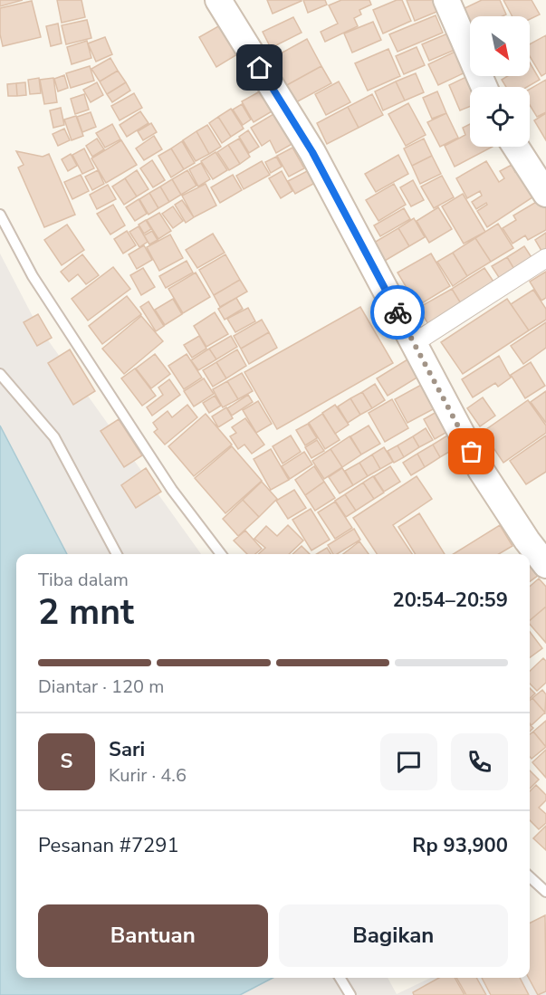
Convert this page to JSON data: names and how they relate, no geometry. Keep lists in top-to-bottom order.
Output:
{
  "north": "bottom right",
  "page": {
    "heading": ["2 mnt", "Tiba dalam", "20:54–20:59"],
    "panel": [
      "Sari",
      "Kurir · 4.6",
      "Pesanan #7291",
      "Rp 93,900"
    ],
    "bar": "Diantar · 120 m",
    "round": "S",
    "buttons": ["Bantuan", "Bagikan"]
  }
}
